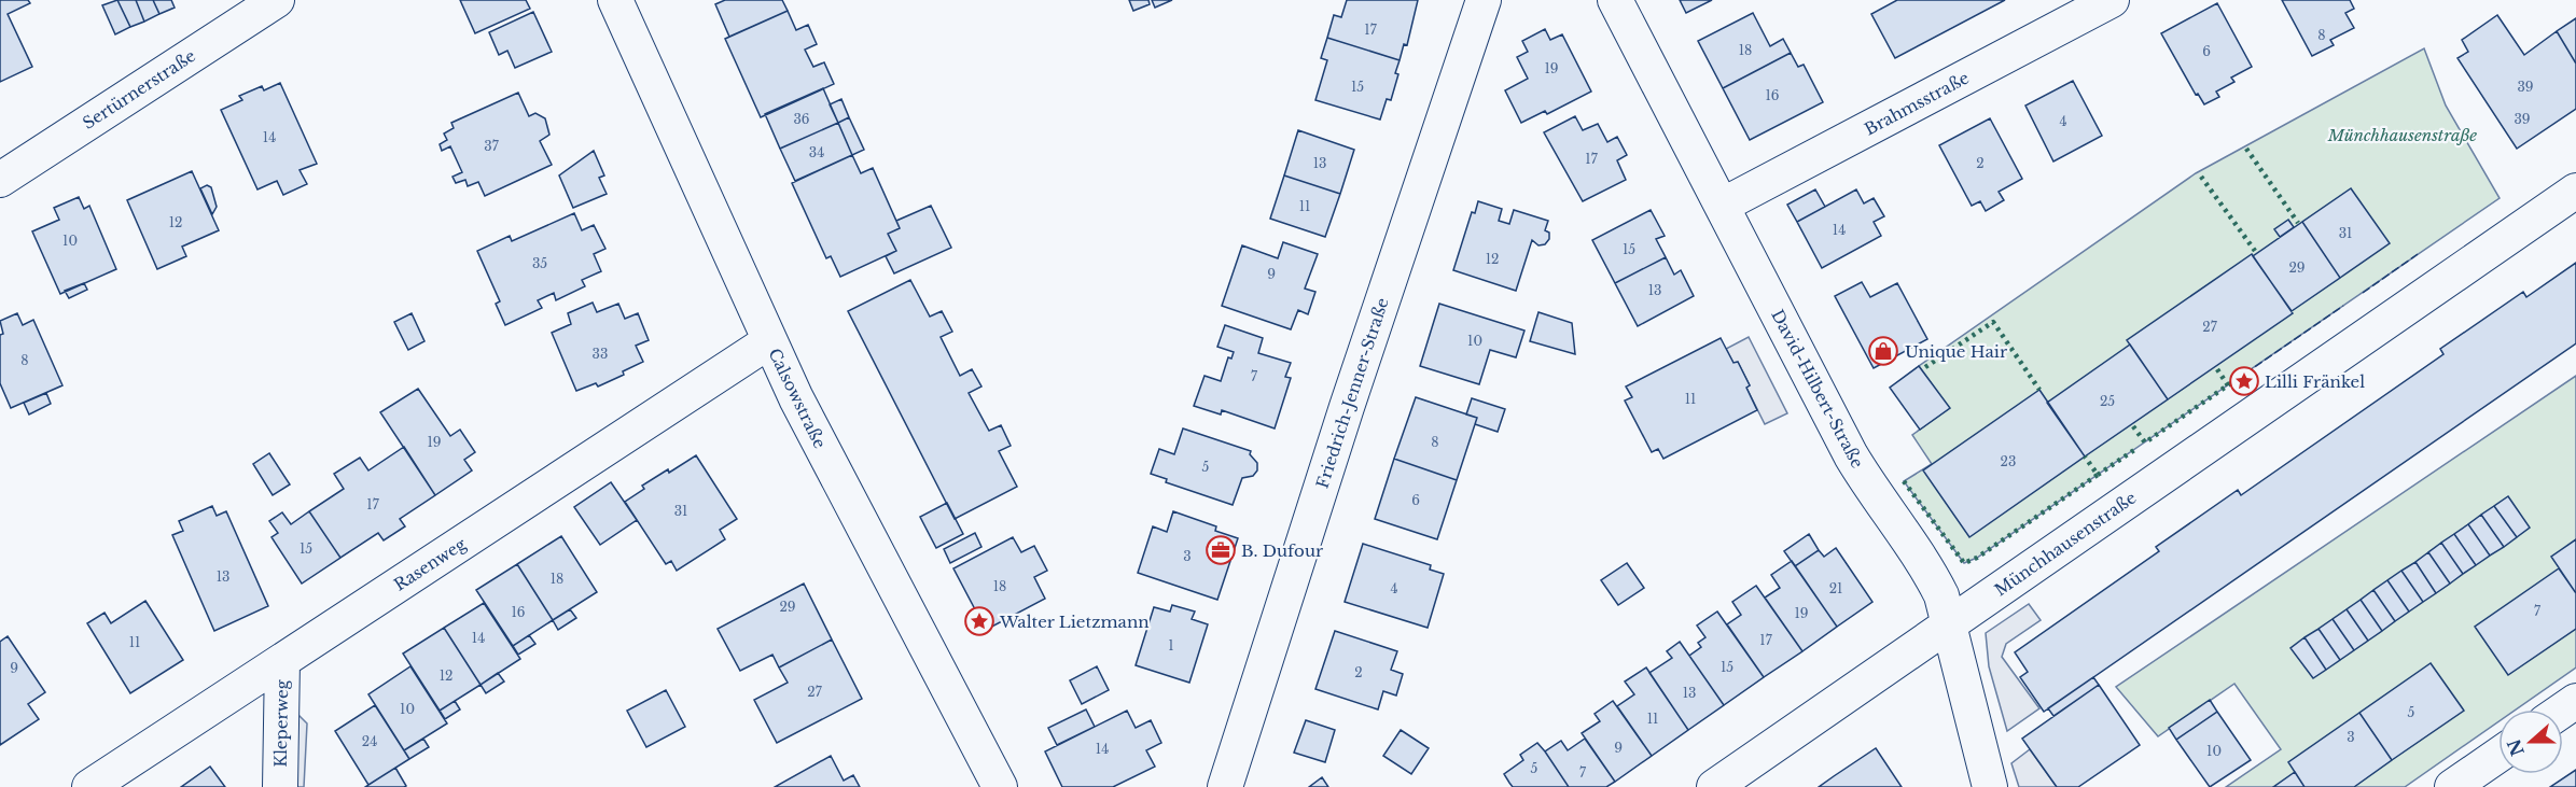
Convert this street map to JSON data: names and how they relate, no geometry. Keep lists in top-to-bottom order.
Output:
{
  "streets": {
    "street": [
      "Sertürnerstraße",
      "Brahmsstraße",
      "David-Hilbert-Straße",
      "Friedrich-Jenner-Straße",
      "Calsowstraße",
      "Münchhausenstraße",
      "Rasenweg",
      "Kleperweg"
    ]
  },
  "crossings": [
    ["Brahmsstraße", "David-Hilbert-Straße"],
    ["David-Hilbert-Straße", "Münchhausenstraße"],
    ["Calsowstraße", "Rasenweg"],
    ["Rasenweg", "Kleperweg"]
  ],
  "parks": ["Münchhausenstraße"],
  "places": {
    "shop": ["Unique Hair"],
    "place": ["Lilli Fränkel", "Walter Lietzmann"],
    "office": ["B. Dufour"]
  },
  "house_numbers": [
    "17",
    "8",
    "18",
    "6",
    "19",
    "15",
    "39",
    "16",
    "36",
    "39",
    "4",
    "14",
    "37",
    "34",
    "17",
    "13",
    "2",
    "11",
    "12",
    "14",
    "31",
    "10",
    "15",
    "12",
    "35",
    "29",
    "9",
    "13",
    "27",
    "10",
    "33",
    "8",
    "7",
    "11",
    "25",
    "19",
    "8",
    "23",
    "5",
    "6",
    "17",
    "31",
    "15",
    "3",
    "13",
    "18",
    "18",
    "4",
    "21",
    "29",
    "7",
    "16",
    "19",
    "14",
    "17",
    "11",
    "1",
    "15",
    "9",
    "2",
    "12",
    "27",
    "13",
    "10",
    "5",
    "11",
    "3",
    "24",
    "9",
    "14",
    "10",
    "5",
    "7"
  ],
  "north": "left"
}
